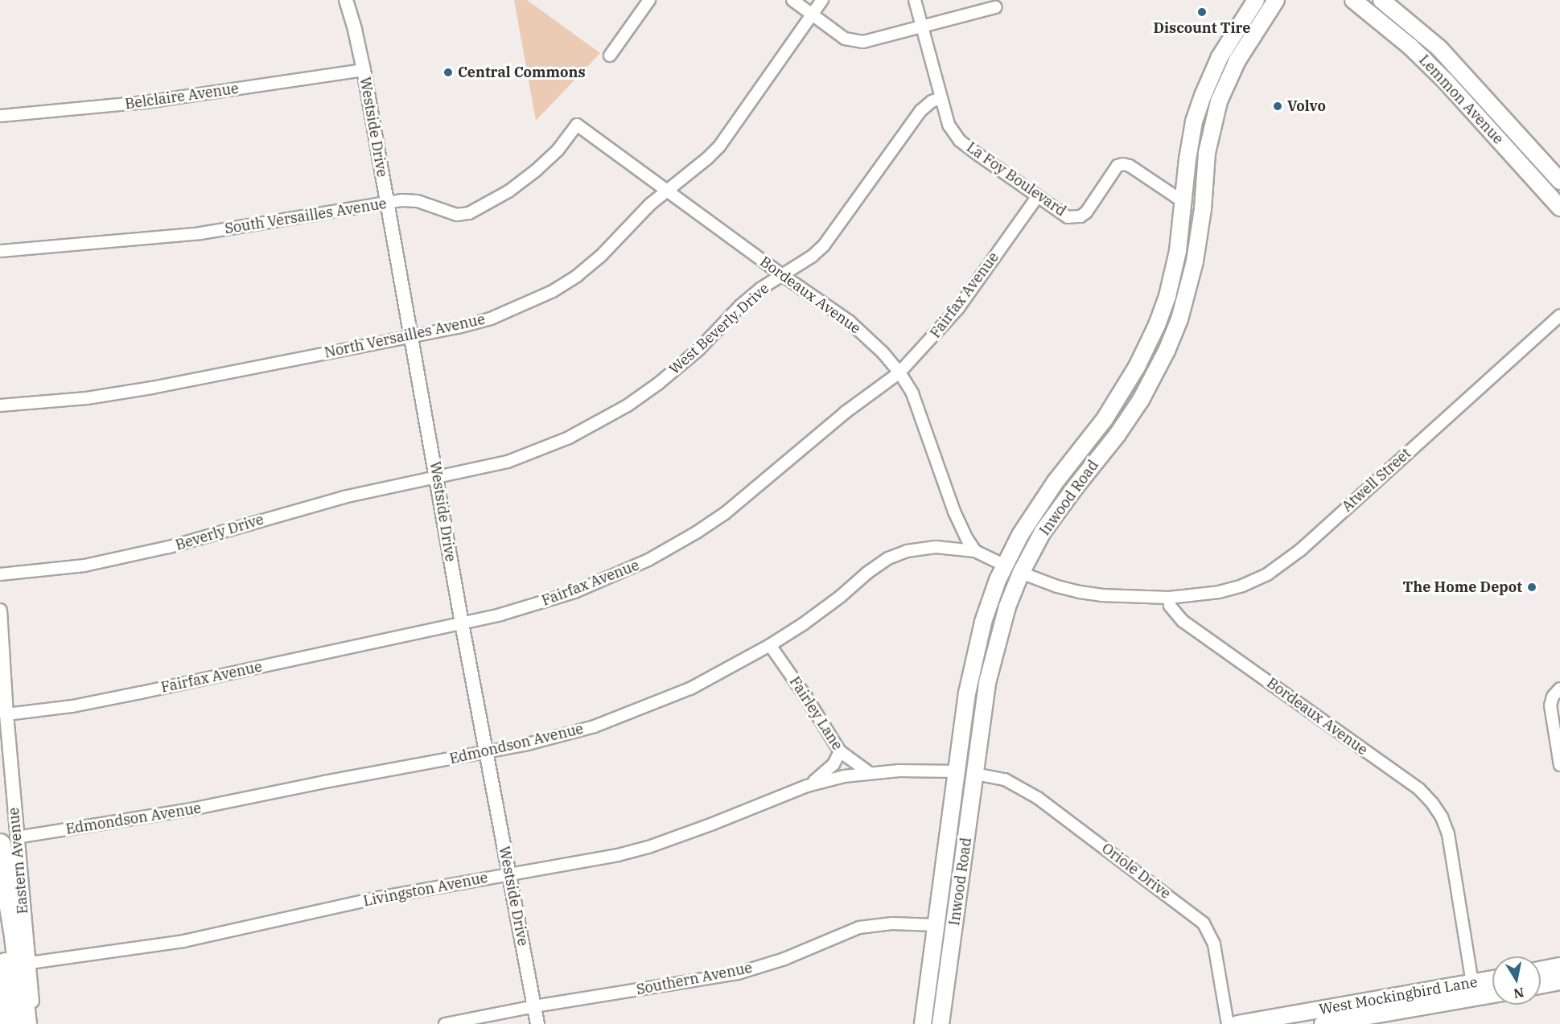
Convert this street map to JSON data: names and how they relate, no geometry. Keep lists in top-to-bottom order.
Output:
{
  "streets": {
    "main road": ["Lemmon Avenue", "Inwood Road", "West Mockingbird Lane"],
    "street": [
      "Belclaire Avenue",
      "Westside Drive",
      "La Foy Boulevard",
      "South Versailles Avenue",
      "Bordeaux Avenue",
      "Fairfax Avenue",
      "West Beverly Drive",
      "North Versailles Avenue",
      "Atwell Street",
      "Beverly Drive",
      "Fairley Lane",
      "Edmondson Avenue",
      "Eastern Avenue",
      "Oriole Drive",
      "Livingston Avenue",
      "Southern Avenue"
    ]
  },
  "crossings": [
    ["Belclaire Avenue", "Westside Drive"],
    ["Westside Drive", "South Versailles Avenue"],
    ["Westside Drive", "Fairfax Avenue"],
    ["Westside Drive", "West Beverly Drive"],
    ["Westside Drive", "North Versailles Avenue"],
    ["Westside Drive", "Beverly Drive"],
    ["Westside Drive", "Edmondson Avenue"],
    ["Westside Drive", "Livingston Avenue"],
    ["Westside Drive", "Southern Avenue"],
    ["La Foy Boulevard", "Fairfax Avenue"],
    ["La Foy Boulevard", "West Beverly Drive"],
    ["La Foy Boulevard", "Inwood Road"],
    ["South Versailles Avenue", "Bordeaux Avenue"],
    ["Bordeaux Avenue", "Fairfax Avenue"],
    ["Bordeaux Avenue", "West Beverly Drive"],
    ["Bordeaux Avenue", "North Versailles Avenue"],
    ["Bordeaux Avenue", "Atwell Street"],
    ["Bordeaux Avenue", "Edmondson Avenue"],
    ["Bordeaux Avenue", "West Mockingbird Lane"],
    ["Fairfax Avenue", "Eastern Avenue"],
    ["West Beverly Drive", "Beverly Drive"],
    ["Inwood Road", "Oriole Drive"],
    ["Inwood Road", "Livingston Avenue"],
    ["Inwood Road", "Southern Avenue"],
    ["Fairley Lane", "Edmondson Avenue"],
    ["Fairley Lane", "Livingston Avenue"],
    ["Edmondson Avenue", "Eastern Avenue"],
    ["Eastern Avenue", "Livingston Avenue"]
  ],
  "places": [
    "Discount Tire",
    "Central Commons",
    "Volvo",
    "The Home Depot"
  ],
  "north": "bottom"
}
